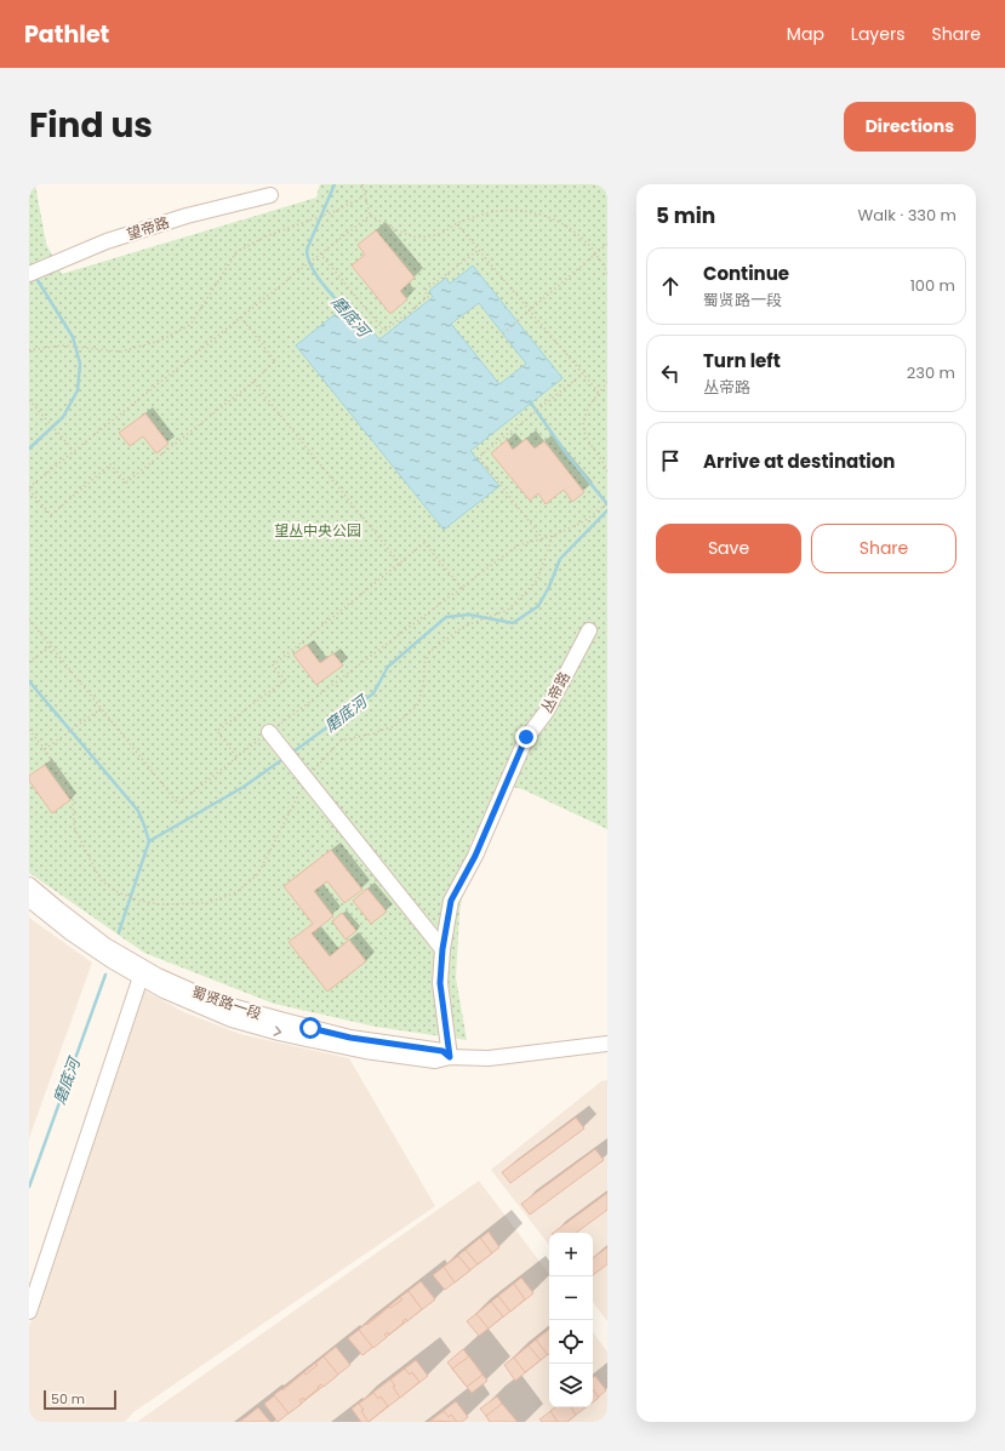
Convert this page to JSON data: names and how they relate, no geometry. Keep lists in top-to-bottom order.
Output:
{
  "streets": {
    "street": ["望帝路", "丛帝路", "蜀贤路一段"]
  },
  "crossings": [
    ["丛帝路", "蜀贤路一段"]
  ],
  "water": ["磨底河"],
  "parks": ["望丛中央公园"],
  "scale_bar": "50 m",
  "page": {
    "header": "Pathlet",
    "nav": ["Map", "Layers", "Share"],
    "title": "Find us",
    "buttons": [
      "Directions",
      ["Save", "Share"]
    ],
    "heading": ["5 min", "Walk · 330 m"],
    "list": [
      ["Continue", "蜀贤路一段", "100 m"],
      ["Turn left", "丛帝路", "230 m"],
      "Arrive at destination"
    ],
    "map_buttons": ["+", "−"],
    "scale": "50 m"
  }
}
